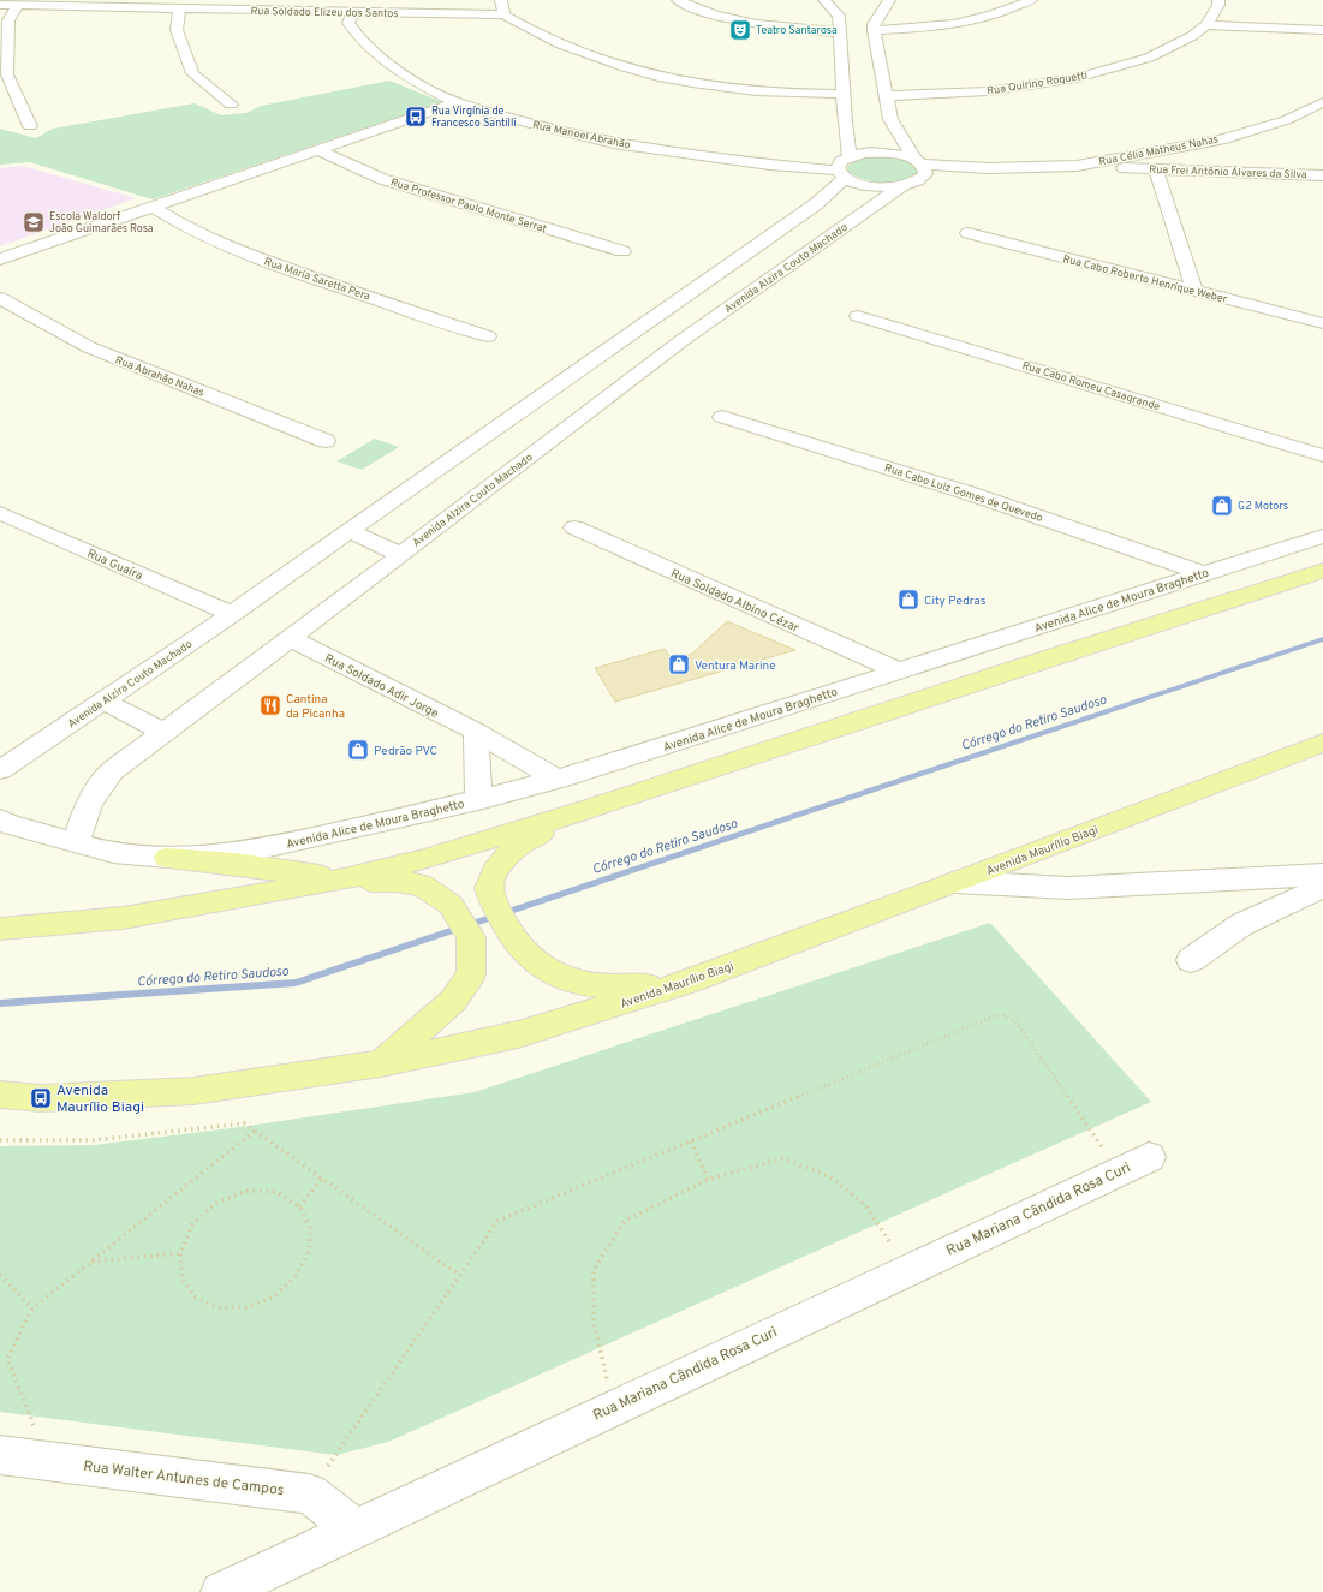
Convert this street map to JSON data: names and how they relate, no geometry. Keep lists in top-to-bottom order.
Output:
{
  "streets": {
    "main road": ["Avenida Maurílio Biagi"],
    "street": [
      "Rua Soldado Elizeu dos Santos",
      "Rua Quirino Roquetti",
      "Rua Manoel Abrahão",
      "Rua Célia Matheus Nahas",
      "Rua Frei Antônio Álvares da Silva",
      "Rua Professor Paulo Monte Serrat",
      "Avenida Alzira Couto Machado",
      "Rua Maria Saretta Pera",
      "Rua Cabo Roberto Henrique Weber",
      "Rua Abrahão Nahas",
      "Rua Cabo Romeu Casagrande",
      "Rua Cabo Luiz Gomes de Quevedo",
      "Rua Guaíra",
      "Rua Soldado Albino Cézar",
      "Avenida Alice de Moura Braghetto",
      "Rua Soldado Adir Jorge",
      "Rua Mariana Cândida Rosa Curi",
      "Rua Walter Antunes de Campos"
    ]
  },
  "crossings": [
    ["Rua Soldado Elizeu dos Santos", "Rua Manoel Abrahão"],
    ["Rua Manoel Abrahão", "Rua Célia Matheus Nahas"],
    ["Rua Manoel Abrahão", "Avenida Alzira Couto Machado"],
    ["Rua Célia Matheus Nahas", "Rua Frei Antônio Álvares da Silva"],
    ["Rua Célia Matheus Nahas", "Avenida Alzira Couto Machado"],
    ["Avenida Alzira Couto Machado", "Rua Guaíra"],
    ["Avenida Alzira Couto Machado", "Rua Soldado Adir Jorge"],
    ["Rua Cabo Luiz Gomes de Quevedo", "Avenida Alice de Moura Braghetto"],
    ["Rua Soldado Albino Cézar", "Avenida Alice de Moura Braghetto"],
    ["Avenida Alice de Moura Braghetto", "Rua Soldado Adir Jorge"]
  ],
  "water": ["Córrego do Retiro Saudoso"],
  "places": {
    "theatre": ["Teatro Santarosa"],
    "bus stop": ["Rua Virgínia de Francesco Santilli", "Avenida Maurílio Biagi"],
    "school or university": ["Escola Waldorf João Guimarães Rosa"],
    "shop": [
      "G2 Motors",
      "City Pedras",
      "Ventura Marine",
      "Pedrão PVC"
    ],
    "restaurant": ["Cantina da Picanha"]
  }
}
